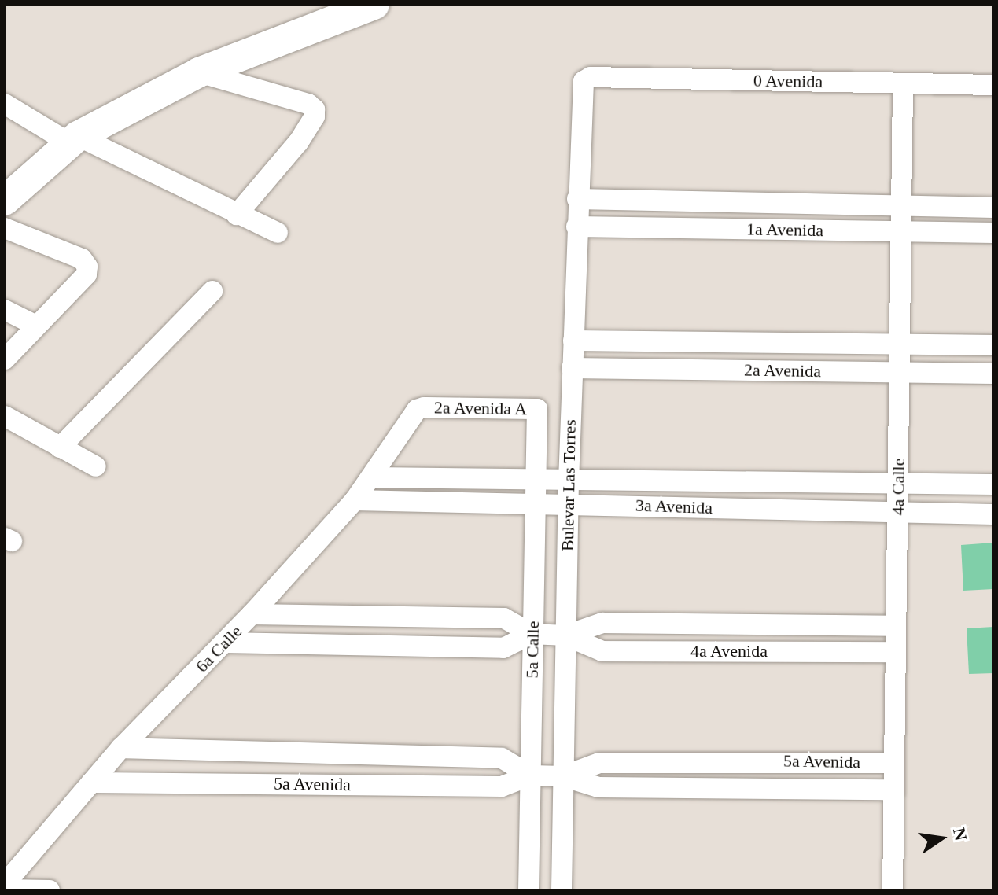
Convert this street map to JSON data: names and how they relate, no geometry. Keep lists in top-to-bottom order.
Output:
{
  "streets": {
    "street": [
      "0 Avenida",
      "1a Avenida",
      "2a Avenida",
      "2a Avenida A",
      "Bulevar Las Torres",
      "4a Calle",
      "3a Avenida",
      "6a Calle",
      "5a Calle",
      "4a Avenida",
      "5a Avenida"
    ]
  },
  "crossings": [
    ["0 Avenida", "Bulevar Las Torres"],
    ["0 Avenida", "4a Calle"],
    ["1a Avenida", "Bulevar Las Torres"],
    ["1a Avenida", "4a Calle"],
    ["2a Avenida", "Bulevar Las Torres"],
    ["2a Avenida", "4a Calle"],
    ["2a Avenida A", "6a Calle"],
    ["2a Avenida A", "5a Calle"],
    ["Bulevar Las Torres", "3a Avenida"],
    ["Bulevar Las Torres", "4a Avenida"],
    ["Bulevar Las Torres", "5a Avenida"],
    ["4a Calle", "3a Avenida"],
    ["4a Calle", "4a Avenida"],
    ["4a Calle", "5a Avenida"],
    ["3a Avenida", "6a Calle"],
    ["3a Avenida", "5a Calle"],
    ["6a Calle", "4a Avenida"],
    ["6a Calle", "5a Avenida"],
    ["5a Calle", "4a Avenida"],
    ["5a Calle", "5a Avenida"]
  ],
  "north": "right"
}
